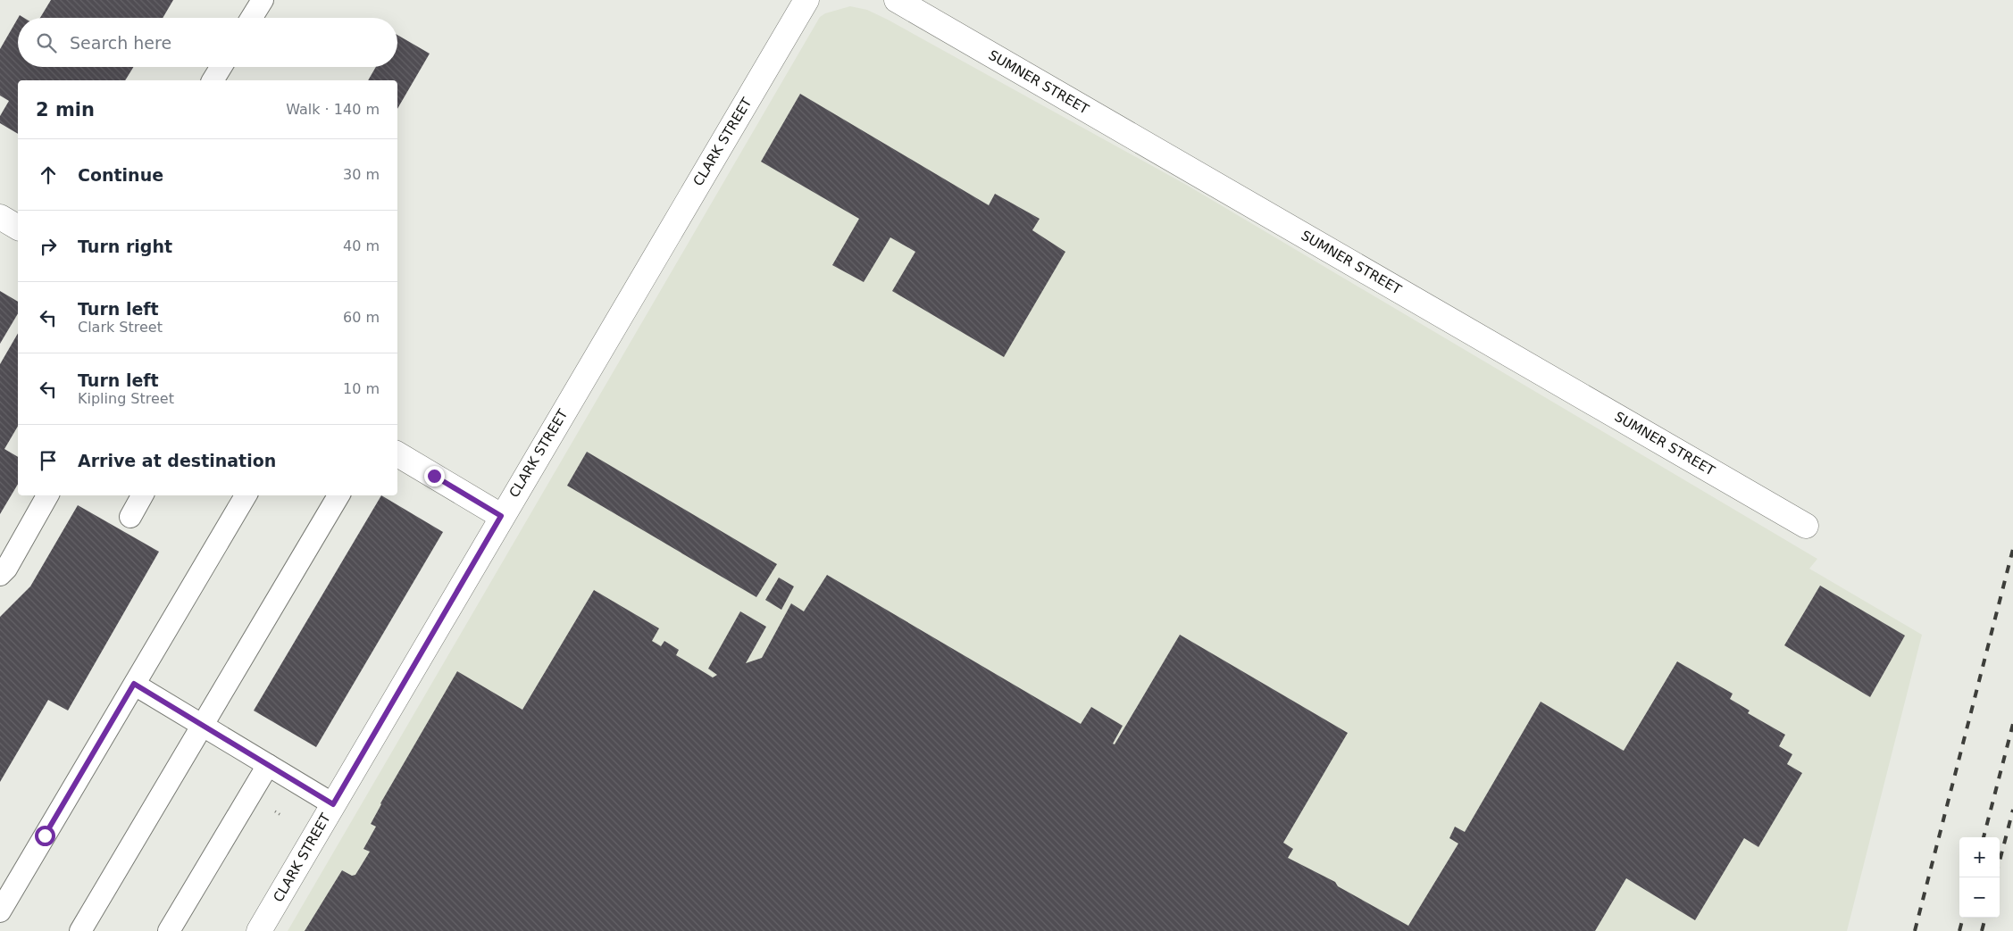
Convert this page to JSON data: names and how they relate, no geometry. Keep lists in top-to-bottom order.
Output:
{
  "streets": {
    "street": ["SUMNER STREET", "CLARK STREET"]
  },
  "page": {
    "search": "Search here",
    "heading": ["2 min", "Walk · 140 m"],
    "list": [
      ["Continue", "30 m"],
      ["Turn right", "40 m"],
      ["Turn left", "Clark Street", "60 m"],
      ["Turn left", "Kipling Street", "10 m"],
      "Arrive at destination"
    ],
    "map_buttons": ["+", "−"]
  }
}
